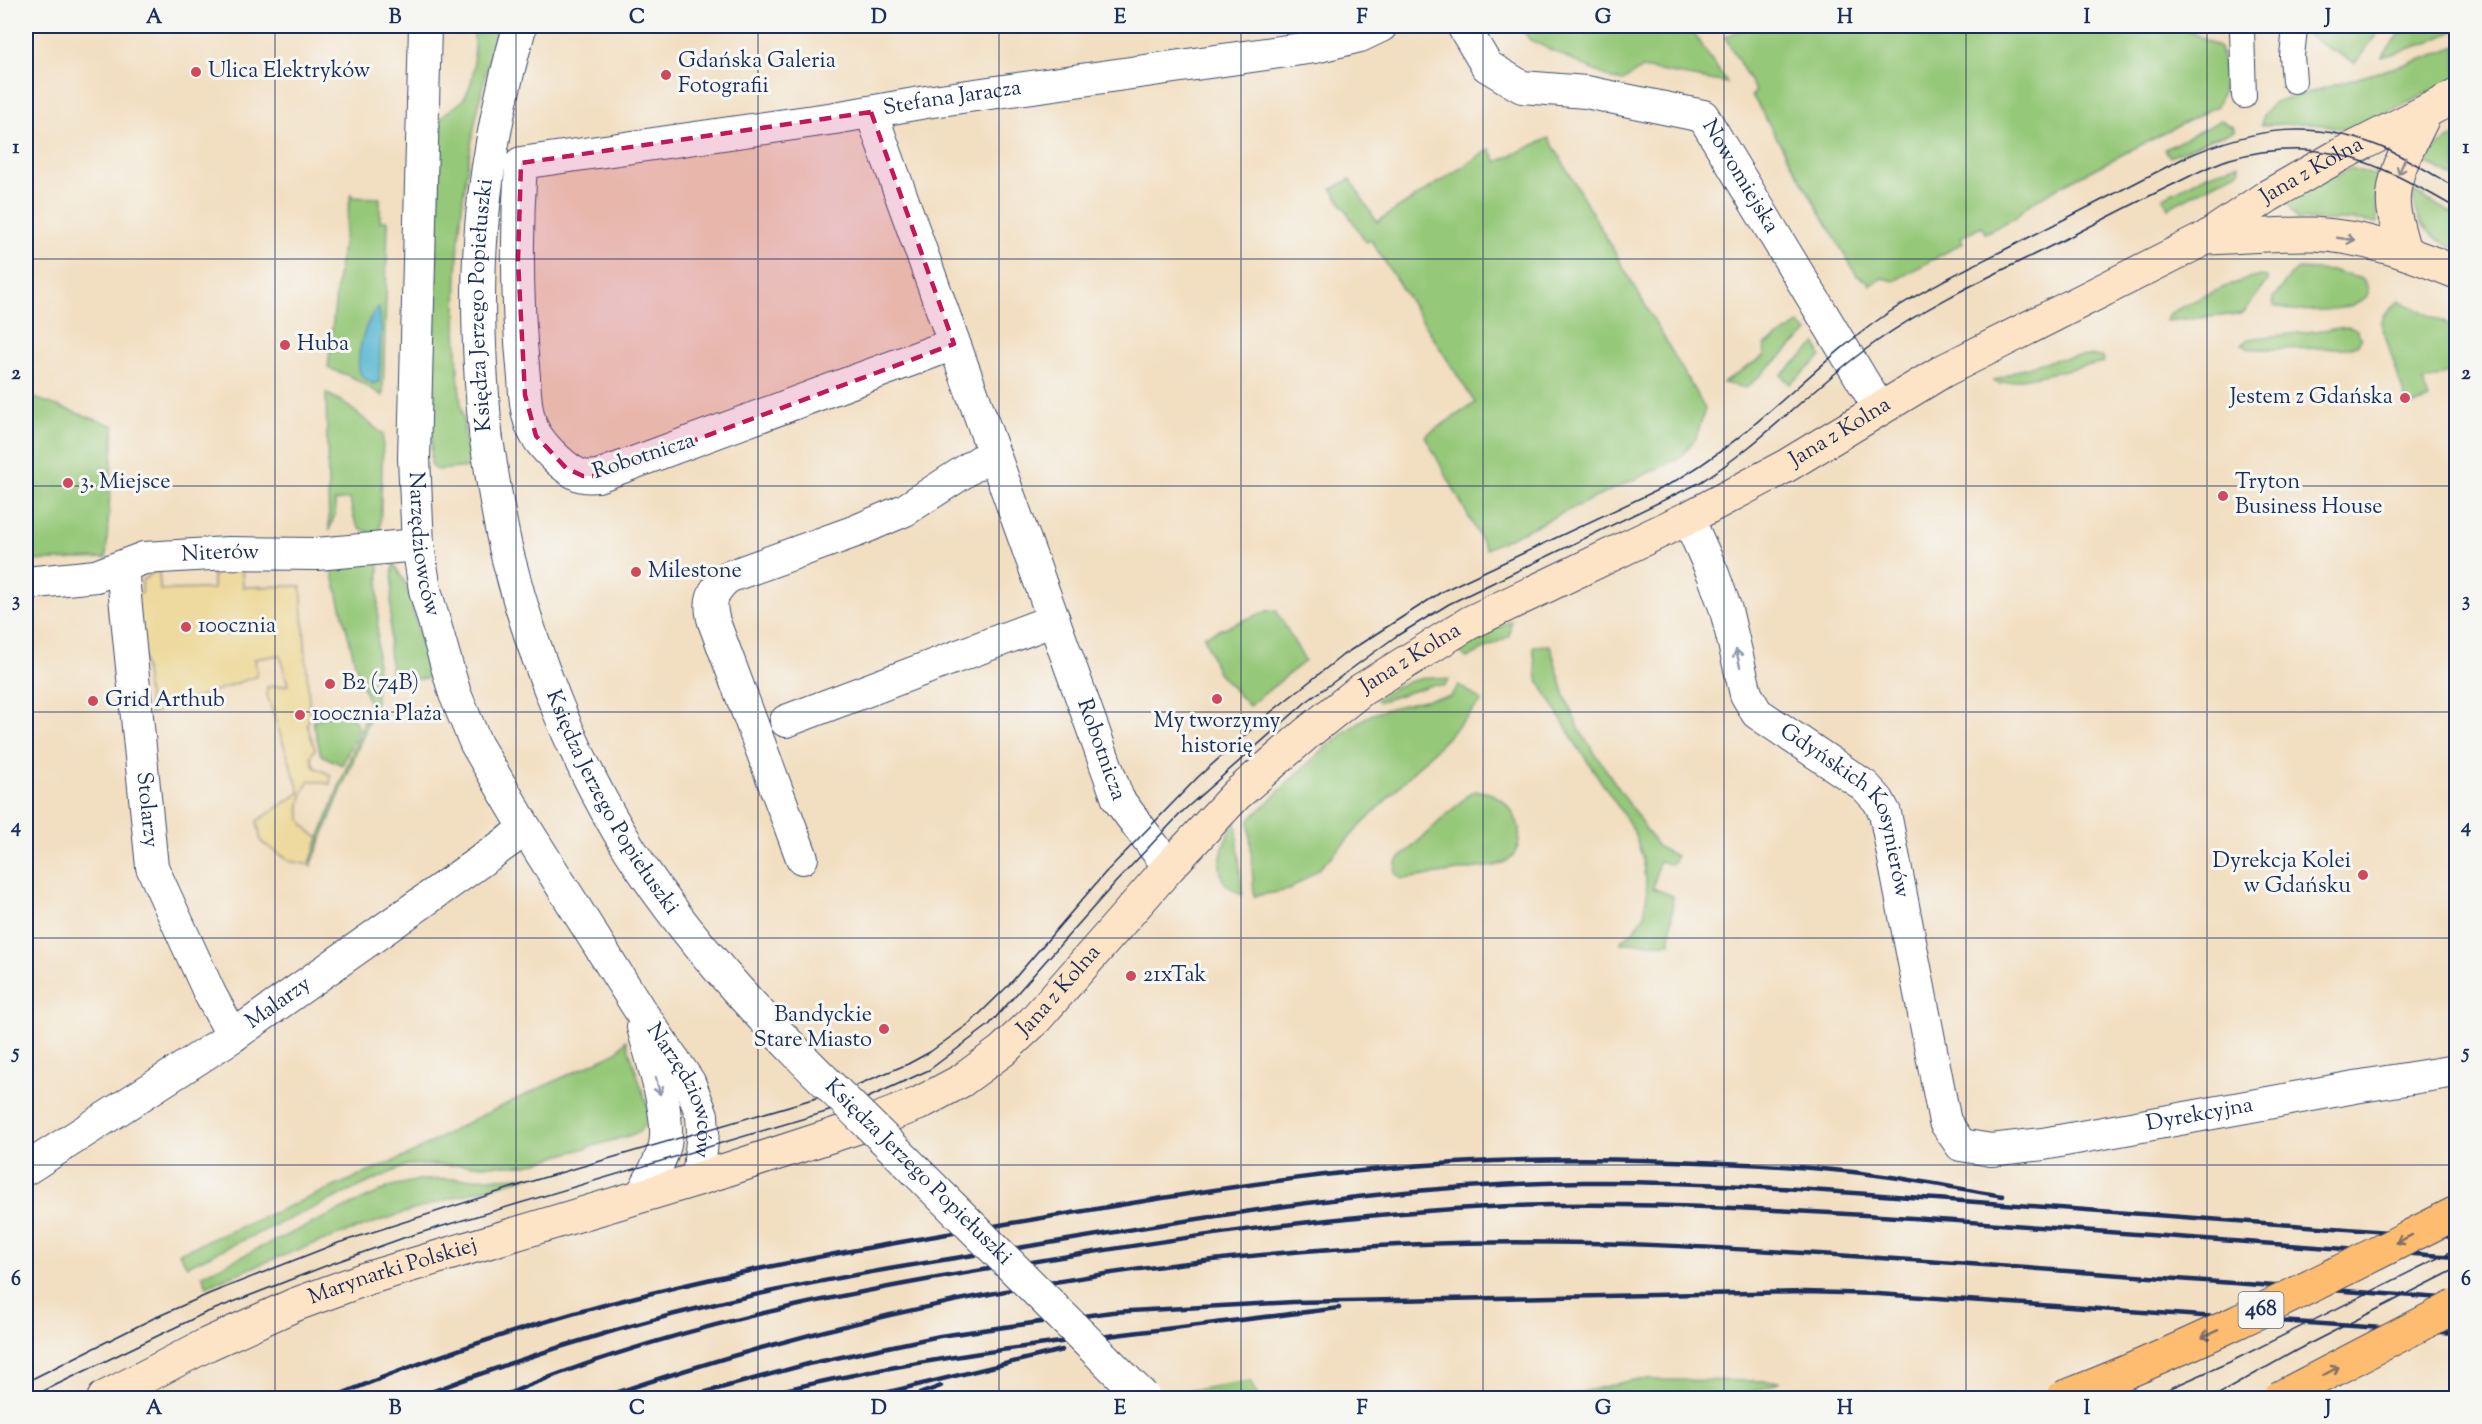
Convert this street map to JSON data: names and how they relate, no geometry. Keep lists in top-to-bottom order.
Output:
{
  "streets": {
    "main road": ["Jana z Kolna", "Marynarki Polskiej", "468"],
    "street": [
      "Stefana Jaracza",
      "Nowomiejska",
      "Księdza Jerzego Popiełuszki",
      "Robotnicza",
      "Narzędziowców",
      "Niterów",
      "Stolarzy",
      "Gdyńskich Kosynierów",
      "Malarzy",
      "Dyrekcyjna"
    ]
  },
  "crossings": [
    ["Stefana Jaracza", "Robotnicza"],
    ["Jana z Kolna", "Nowomiejska"],
    ["Jana z Kolna", "Robotnicza"],
    ["Jana z Kolna", "Narzędziowców"],
    ["Jana z Kolna", "Gdyńskich Kosynierów"],
    ["Jana z Kolna", "Marynarki Polskiej"],
    ["Narzędziowców", "Niterów"],
    ["Narzędziowców", "Malarzy"],
    ["Narzędziowców", "Marynarki Polskiej"],
    ["Niterów", "Stolarzy"],
    ["Stolarzy", "Malarzy"],
    ["Gdyńskich Kosynierów", "Dyrekcyjna"]
  ],
  "one_way": ["Gdyńskich Kosynierów"],
  "places": [
    "Ulica Elektryków",
    "Gdańska Galeria Fotografii",
    "Huba",
    "Jestem z Gdańska",
    "3. Miejsce",
    "Tryton Business House",
    "Milestone",
    "100cznia",
    "B2 (74B)",
    "My tworzymy historię",
    "Grid Arthub",
    "100cznia Plaża",
    "Dyrekcja Kolei w Gdańsku",
    "21xTak",
    "Bandyckie Stare Miasto"
  ],
  "grid": {
    "columns": [
      "A",
      "B",
      "C",
      "D",
      "E",
      "F",
      "G",
      "H",
      "I",
      "J"
    ],
    "rows": [
      "1",
      "2",
      "3",
      "4",
      "5",
      "6"
    ]
  }
}
